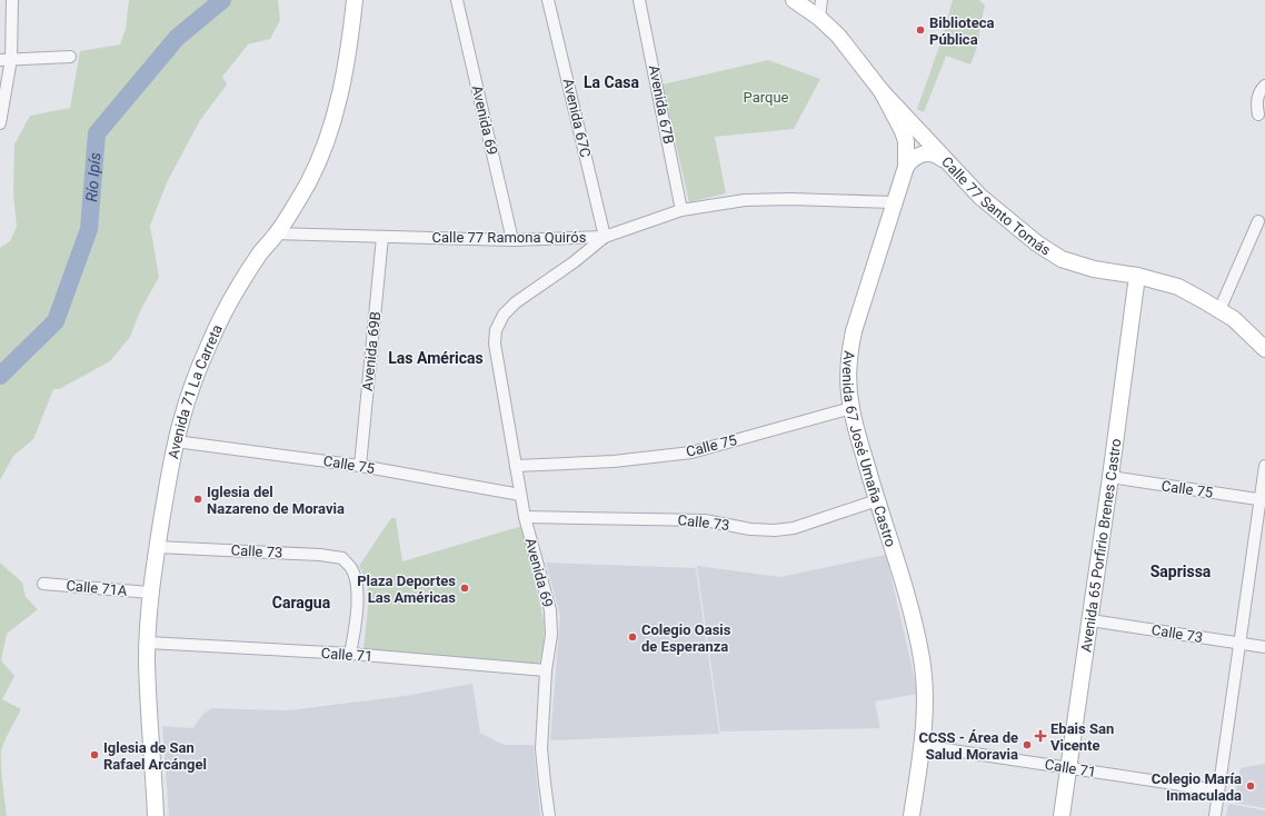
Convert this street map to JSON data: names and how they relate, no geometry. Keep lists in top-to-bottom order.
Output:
{
  "streets": {
    "main road": [
      "Calle 77 Santo Tomás",
      "Avenida 71 La Carreta",
      "Avenida 67 José Umaña Castro",
      "Avenida 65 Porfirio Brenes Castro"
    ],
    "street": [
      "Avenida 67B",
      "Avenida 67C",
      "Avenida 69",
      "Calle 77 Ramona Quirós",
      "Avenida 69B",
      "Calle 75",
      "Calle 73",
      "Calle 71A",
      "Calle 71"
    ]
  },
  "crossings": [
    ["Avenida 67B", "Calle 77 Ramona Quirós"],
    ["Avenida 67C", "Avenida 69"],
    ["Avenida 67C", "Calle 77 Ramona Quirós"],
    ["Avenida 69", "Calle 77 Ramona Quirós"],
    ["Avenida 69", "Calle 75"],
    ["Avenida 69", "Calle 73"],
    ["Avenida 69", "Calle 71"],
    ["Calle 77 Santo Tomás", "Avenida 67 José Umaña Castro"],
    ["Calle 77 Santo Tomás", "Avenida 65 Porfirio Brenes Castro"],
    ["Calle 77 Ramona Quirós", "Avenida 69B"],
    ["Calle 77 Ramona Quirós", "Avenida 71 La Carreta"],
    ["Calle 77 Ramona Quirós", "Avenida 67 José Umaña Castro"],
    ["Avenida 69B", "Calle 75"],
    ["Avenida 71 La Carreta", "Calle 75"],
    ["Avenida 71 La Carreta", "Calle 73"],
    ["Avenida 71 La Carreta", "Calle 71A"],
    ["Avenida 71 La Carreta", "Calle 71"],
    ["Calle 75", "Avenida 67 José Umaña Castro"],
    ["Calle 75", "Avenida 65 Porfirio Brenes Castro"],
    ["Avenida 67 José Umaña Castro", "Calle 73"],
    ["Avenida 67 José Umaña Castro", "Calle 71"],
    ["Calle 73", "Avenida 65 Porfirio Brenes Castro"],
    ["Calle 73", "Calle 71"],
    ["Avenida 65 Porfirio Brenes Castro", "Calle 71"]
  ],
  "districts": [
    "La Casa",
    "Las Américas",
    "Saprissa",
    "Caragua"
  ],
  "water": ["Río Ipís"],
  "parks": ["Parque"],
  "places": {
    "other": [
      "Biblioteca Pública",
      "Iglesia del Nazareno de Moravia",
      "Plaza Deportes Las Américas",
      "Colegio Oasis de Esperanza",
      "CCSS - Área de Salud Moravia",
      "Iglesia de San Rafael Arcángel",
      "Colegio María Inmaculada"
    ],
    "health": ["Ebais San Vicente"]
  }
}
